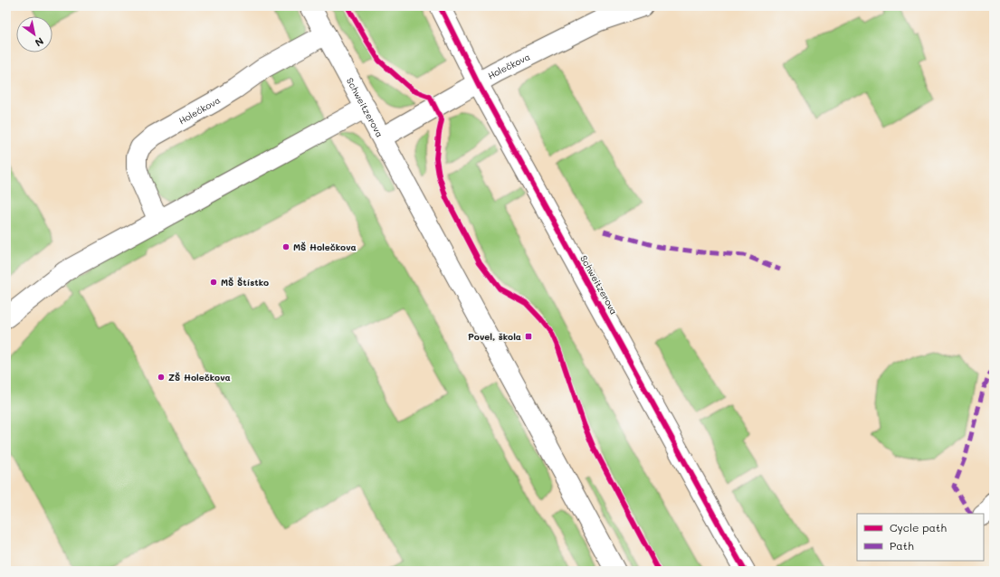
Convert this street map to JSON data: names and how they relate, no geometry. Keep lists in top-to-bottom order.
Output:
{
  "streets": {
    "street": ["Holečkova", "Schweitzerova"]
  },
  "crossings": [
    ["Holečkova", "Schweitzerova"]
  ],
  "places": {
    "other": ["MŠ Holečkova", "MŠ Štístko", "ZŠ Holečkova"],
    "transit": ["Povel, škola"]
  },
  "legend": ["Cycle path", "Path"],
  "north": "bottom right"
}
